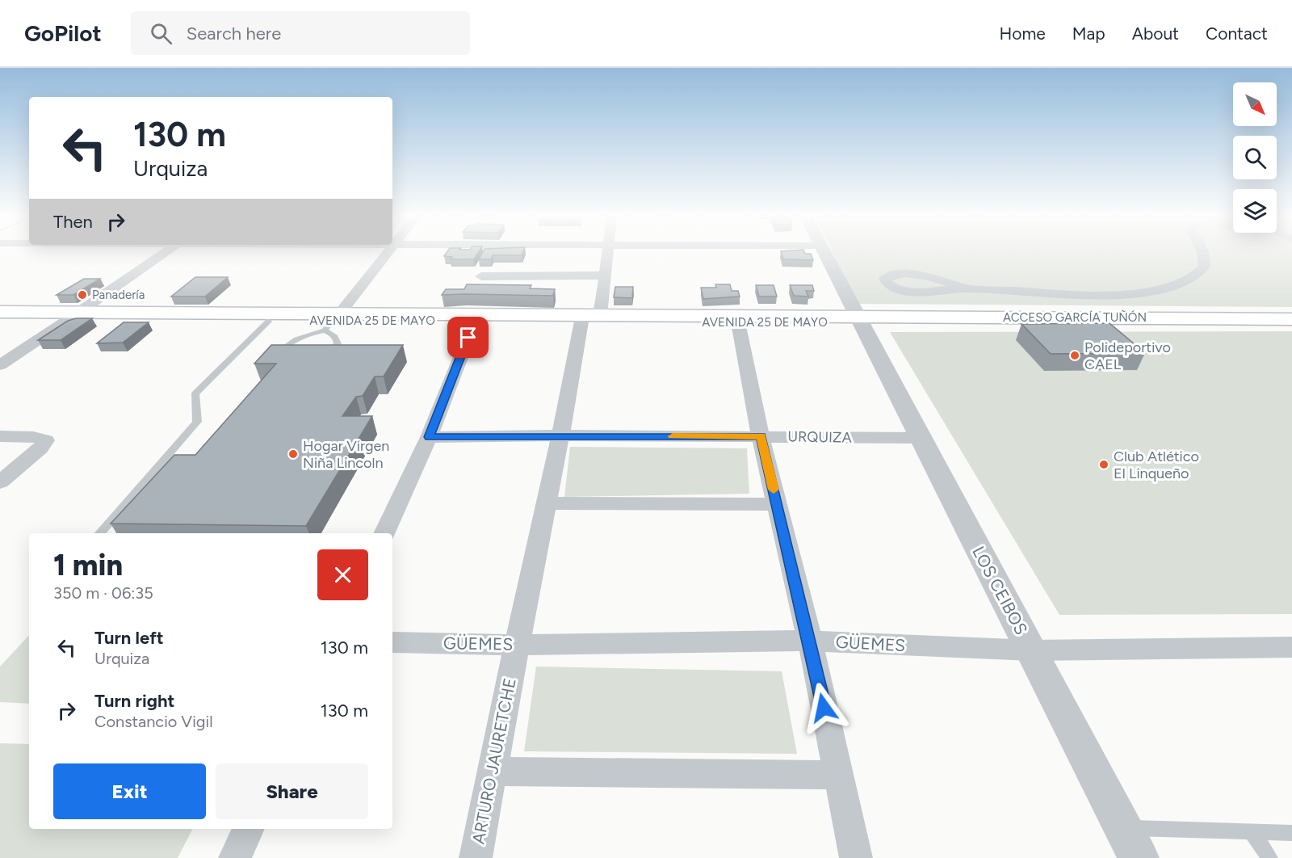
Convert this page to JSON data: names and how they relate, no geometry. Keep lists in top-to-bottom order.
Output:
{
  "streets": {
    "main road": ["ACCESO GARCÍA TUÑÓN", "AVENIDA 25 DE MAYO"],
    "street": [
      "URQUIZA",
      "LOS CEIBOS",
      "GÜEMES",
      "ARTURO JAURETCHE"
    ]
  },
  "crossings": [
    ["ACCESO GARCÍA TUÑÓN", "AVENIDA 25 DE MAYO"],
    ["ACCESO GARCÍA TUÑÓN", "LOS CEIBOS"],
    ["AVENIDA 25 DE MAYO", "LOS CEIBOS"],
    ["AVENIDA 25 DE MAYO", "ARTURO JAURETCHE"],
    ["URQUIZA", "LOS CEIBOS"],
    ["URQUIZA", "ARTURO JAURETCHE"],
    ["LOS CEIBOS", "GÜEMES"],
    ["GÜEMES", "ARTURO JAURETCHE"]
  ],
  "places": [
    "Panadería",
    "Polideportivo CAEL",
    "Hogar Virgen Niña Lincoln",
    "Club Atlético El Linqueño"
  ],
  "north": "bottom right",
  "page": {
    "header": "GoPilot",
    "search": "Search here",
    "nav": [
      "Home",
      "Map",
      "About",
      "Contact"
    ],
    "turn": ["130 m", "Urquiza"],
    "then": "Then",
    "heading": ["1 min", "350 m · 06:35"],
    "list": [
      {
        "name": "Turn left",
        "note": "Urquiza",
        "value": "130 m"
      },
      {
        "name": "Turn right",
        "note": "Constancio Vigil",
        "value": "130 m"
      }
    ],
    "buttons": ["Exit", "Share"]
  }
}
